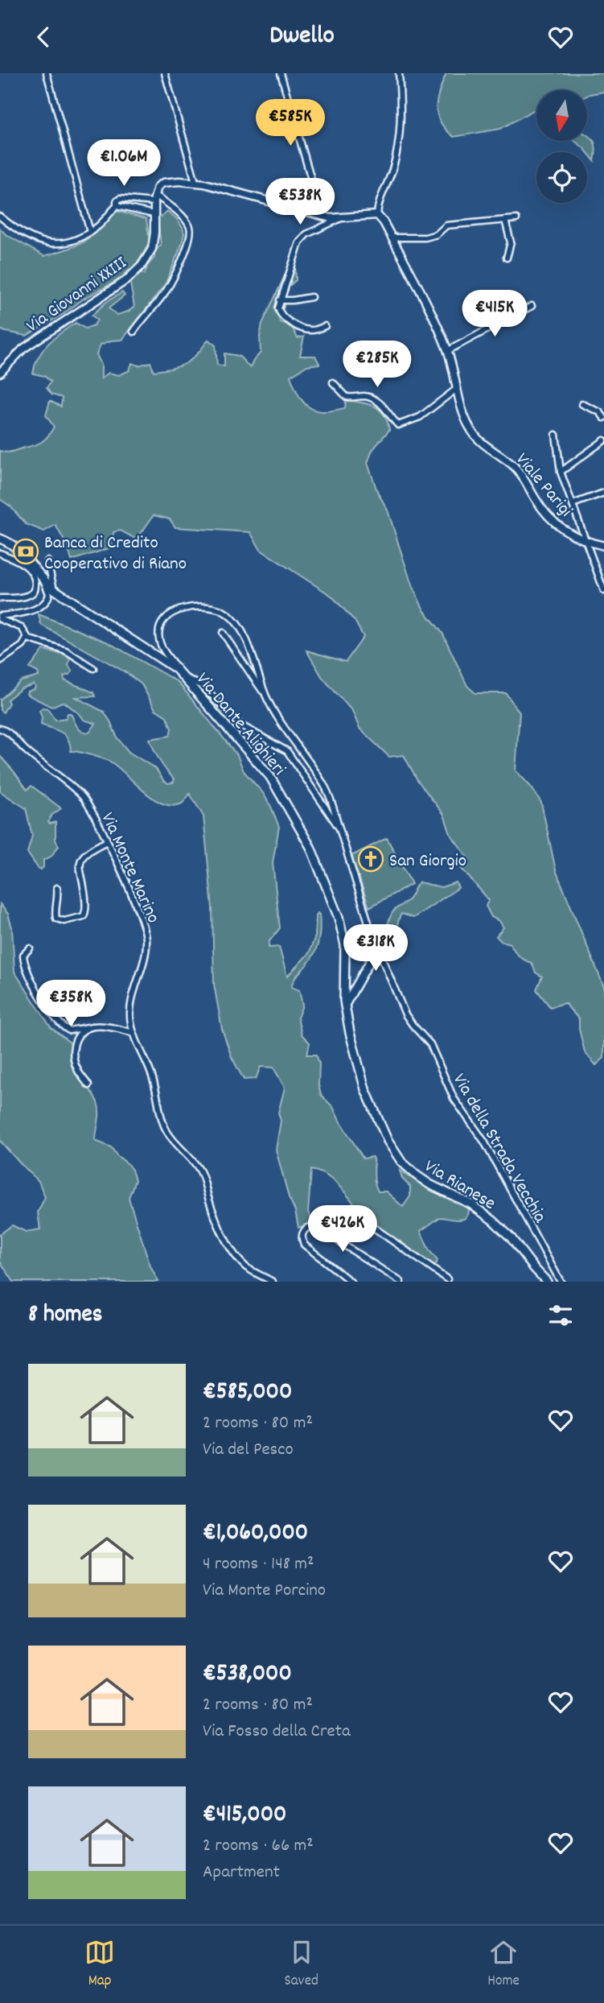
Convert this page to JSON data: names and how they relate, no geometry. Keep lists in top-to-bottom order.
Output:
{
  "streets": {
    "main road": ["Via Dante Alighieri", "Via Rianese"],
    "street": [
      "Via Giovanni XXIII",
      "Viale Parigi",
      "Via Monte Marino",
      "Via della Strada Vecchia"
    ]
  },
  "crossings": [
    ["Via Dante Alighieri", "Via della Strada Vecchia"],
    ["Via Dante Alighieri", "Via Rianese"]
  ],
  "places": {
    "bank": ["Banca di Credito Cooperativo di Riano"],
    "church": ["San Giorgio"]
  },
  "north": "bottom",
  "page": {
    "header": "Dwello",
    "price": [
      "€585K",
      "€1.06M",
      "€538K",
      "€415K",
      "€285K",
      "€318K",
      "€358K",
      "€426K"
    ],
    "heading": "8 homes",
    "list": [
      {
        "name": "€585,000",
        "note": "2 rooms · 80 m² · Via del Pesco"
      },
      {
        "name": "€1,060,000",
        "note": "4 rooms · 148 m² · Via Monte Porcino"
      },
      {
        "name": "€538,000",
        "note": "2 rooms · 80 m² · Via Fosso della Creta"
      },
      {
        "name": "€415,000",
        "note": "2 rooms · 66 m² · Apartment"
      }
    ],
    "tabs": ["Map", "Saved", "Home"]
  }
}
